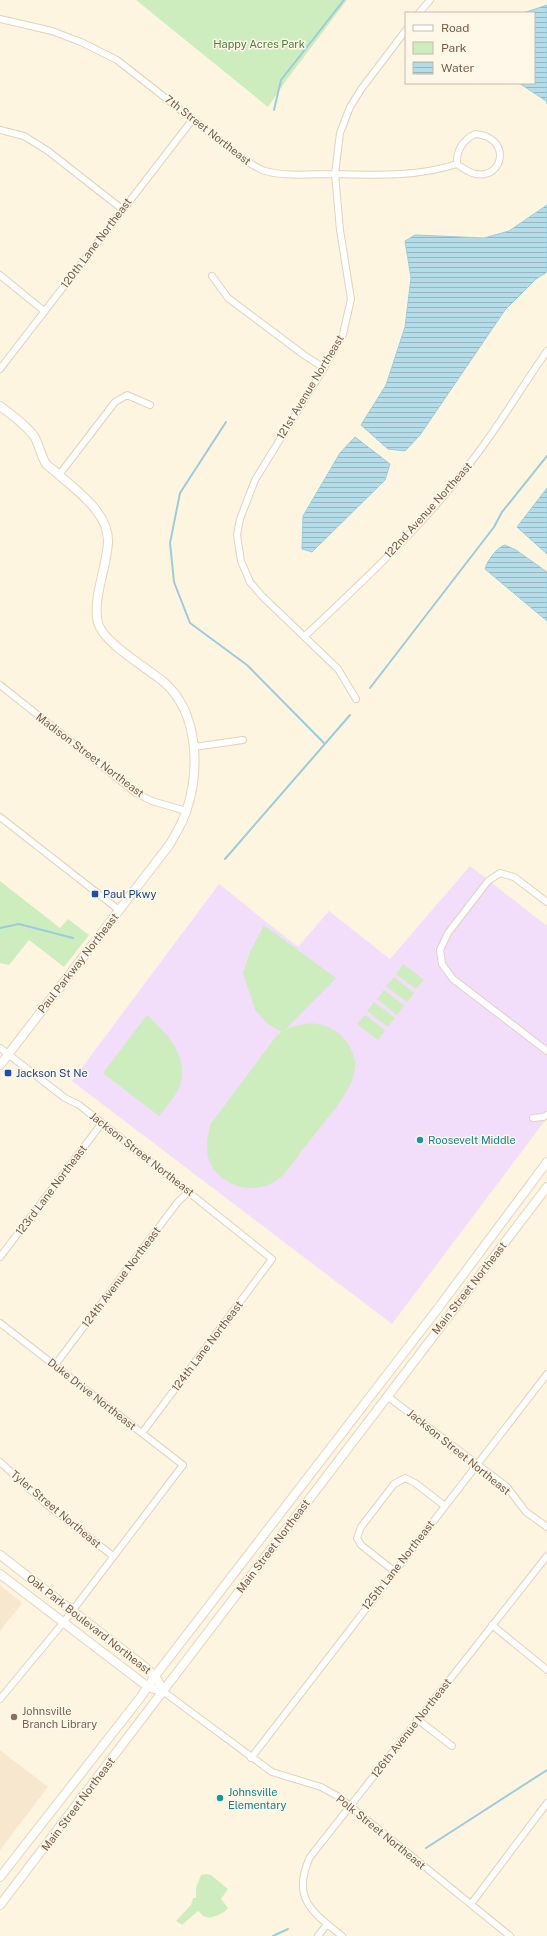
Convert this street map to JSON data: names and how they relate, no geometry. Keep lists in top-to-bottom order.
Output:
{
  "streets": {
    "main road": ["Paul Parkway Northeast", "Main Street Northeast", "Oak Park Boulevard Northeast"],
    "street": [
      "7th Street Northeast",
      "120th Lane Northeast",
      "121st Avenue Northeast",
      "122nd Avenue Northeast",
      "Madison Street Northeast",
      "Jackson Street Northeast",
      "123rd Lane Northeast",
      "124th Avenue Northeast",
      "124th Lane Northeast",
      "Duke Drive Northeast",
      "Tyler Street Northeast",
      "125th Lane Northeast",
      "126th Avenue Northeast",
      "Polk Street Northeast"
    ]
  },
  "crossings": [
    ["7th Street Northeast", "120th Lane Northeast"],
    ["7th Street Northeast", "121st Avenue Northeast"],
    ["121st Avenue Northeast", "122nd Avenue Northeast"],
    ["Madison Street Northeast", "Paul Parkway Northeast"],
    ["Paul Parkway Northeast", "Jackson Street Northeast"],
    ["Jackson Street Northeast", "123rd Lane Northeast"],
    ["Jackson Street Northeast", "124th Avenue Northeast"],
    ["Jackson Street Northeast", "Main Street Northeast"],
    ["Jackson Street Northeast", "124th Lane Northeast"],
    ["Jackson Street Northeast", "125th Lane Northeast"],
    ["124th Avenue Northeast", "Duke Drive Northeast"],
    ["Main Street Northeast", "Oak Park Boulevard Northeast"],
    ["Main Street Northeast", "Polk Street Northeast"],
    ["124th Lane Northeast", "Duke Drive Northeast"],
    ["Duke Drive Northeast", "Tyler Street Northeast"],
    ["125th Lane Northeast", "Polk Street Northeast"],
    ["Oak Park Boulevard Northeast", "Polk Street Northeast"],
    ["126th Avenue Northeast", "Polk Street Northeast"]
  ],
  "parks": ["Happy Acres Park"],
  "places": {
    "transit": ["Paul Pkwy", "Jackson St Ne"],
    "other": ["Roosevelt Middle", "Johnsville Branch Library", "Johnsville Elementary"]
  },
  "legend": ["Road", "Park", "Water"]
}
